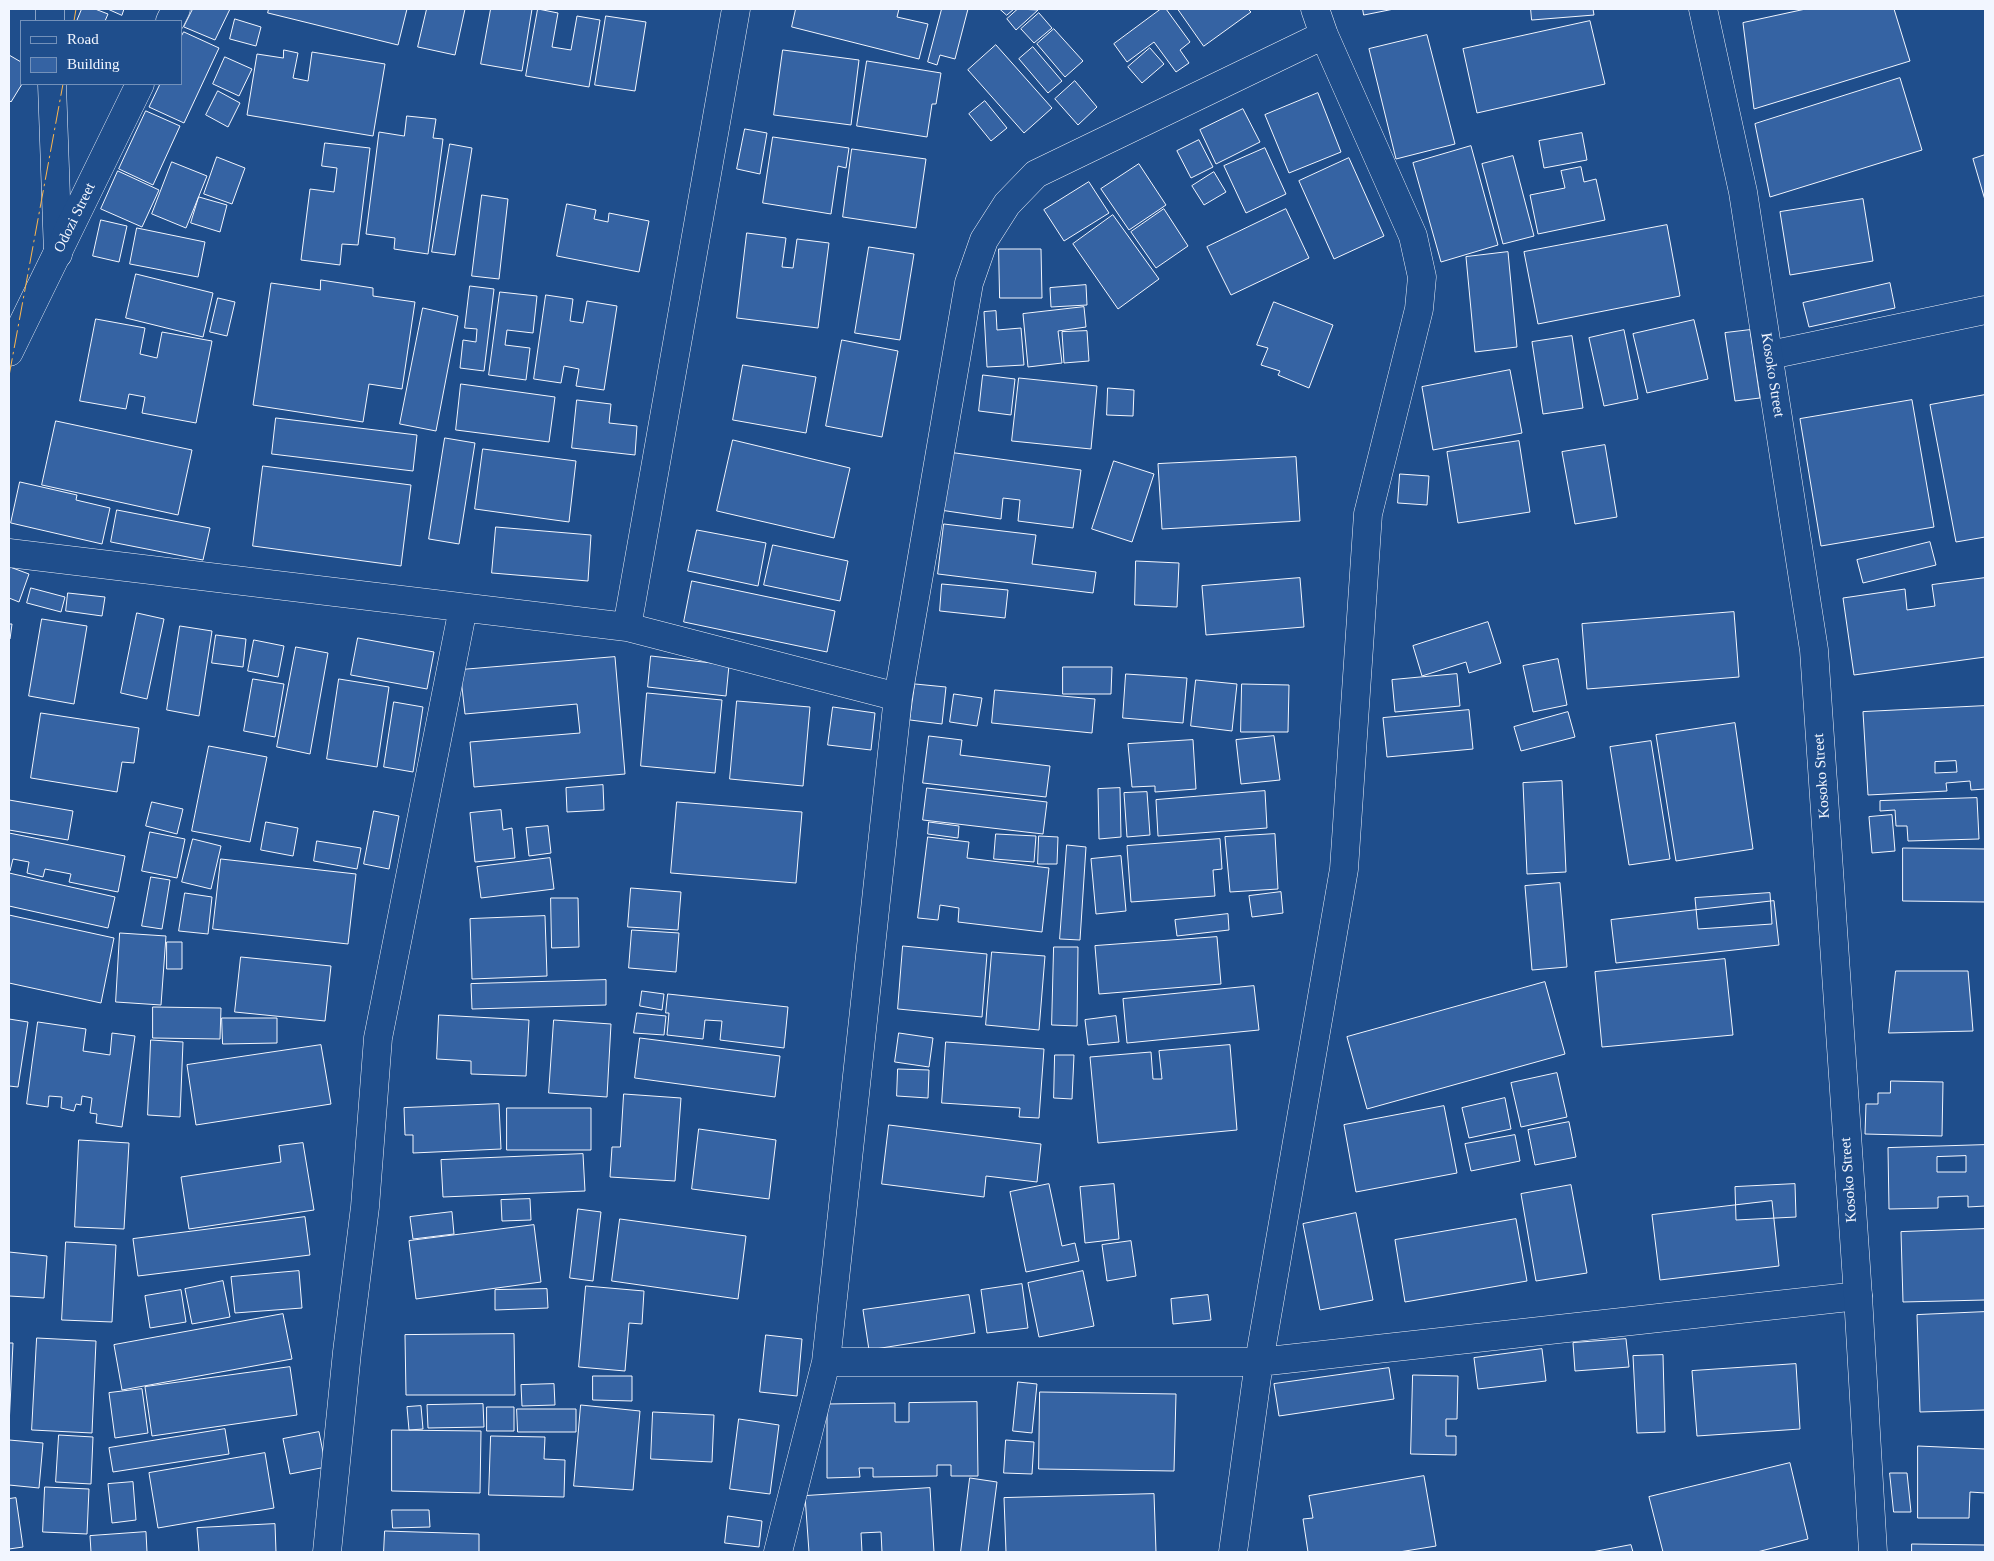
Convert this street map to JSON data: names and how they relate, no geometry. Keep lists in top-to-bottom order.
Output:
{
  "streets": {
    "street": ["Odozi Street", "Kosoko Street"]
  },
  "legend": ["Road", "Building"]
}
